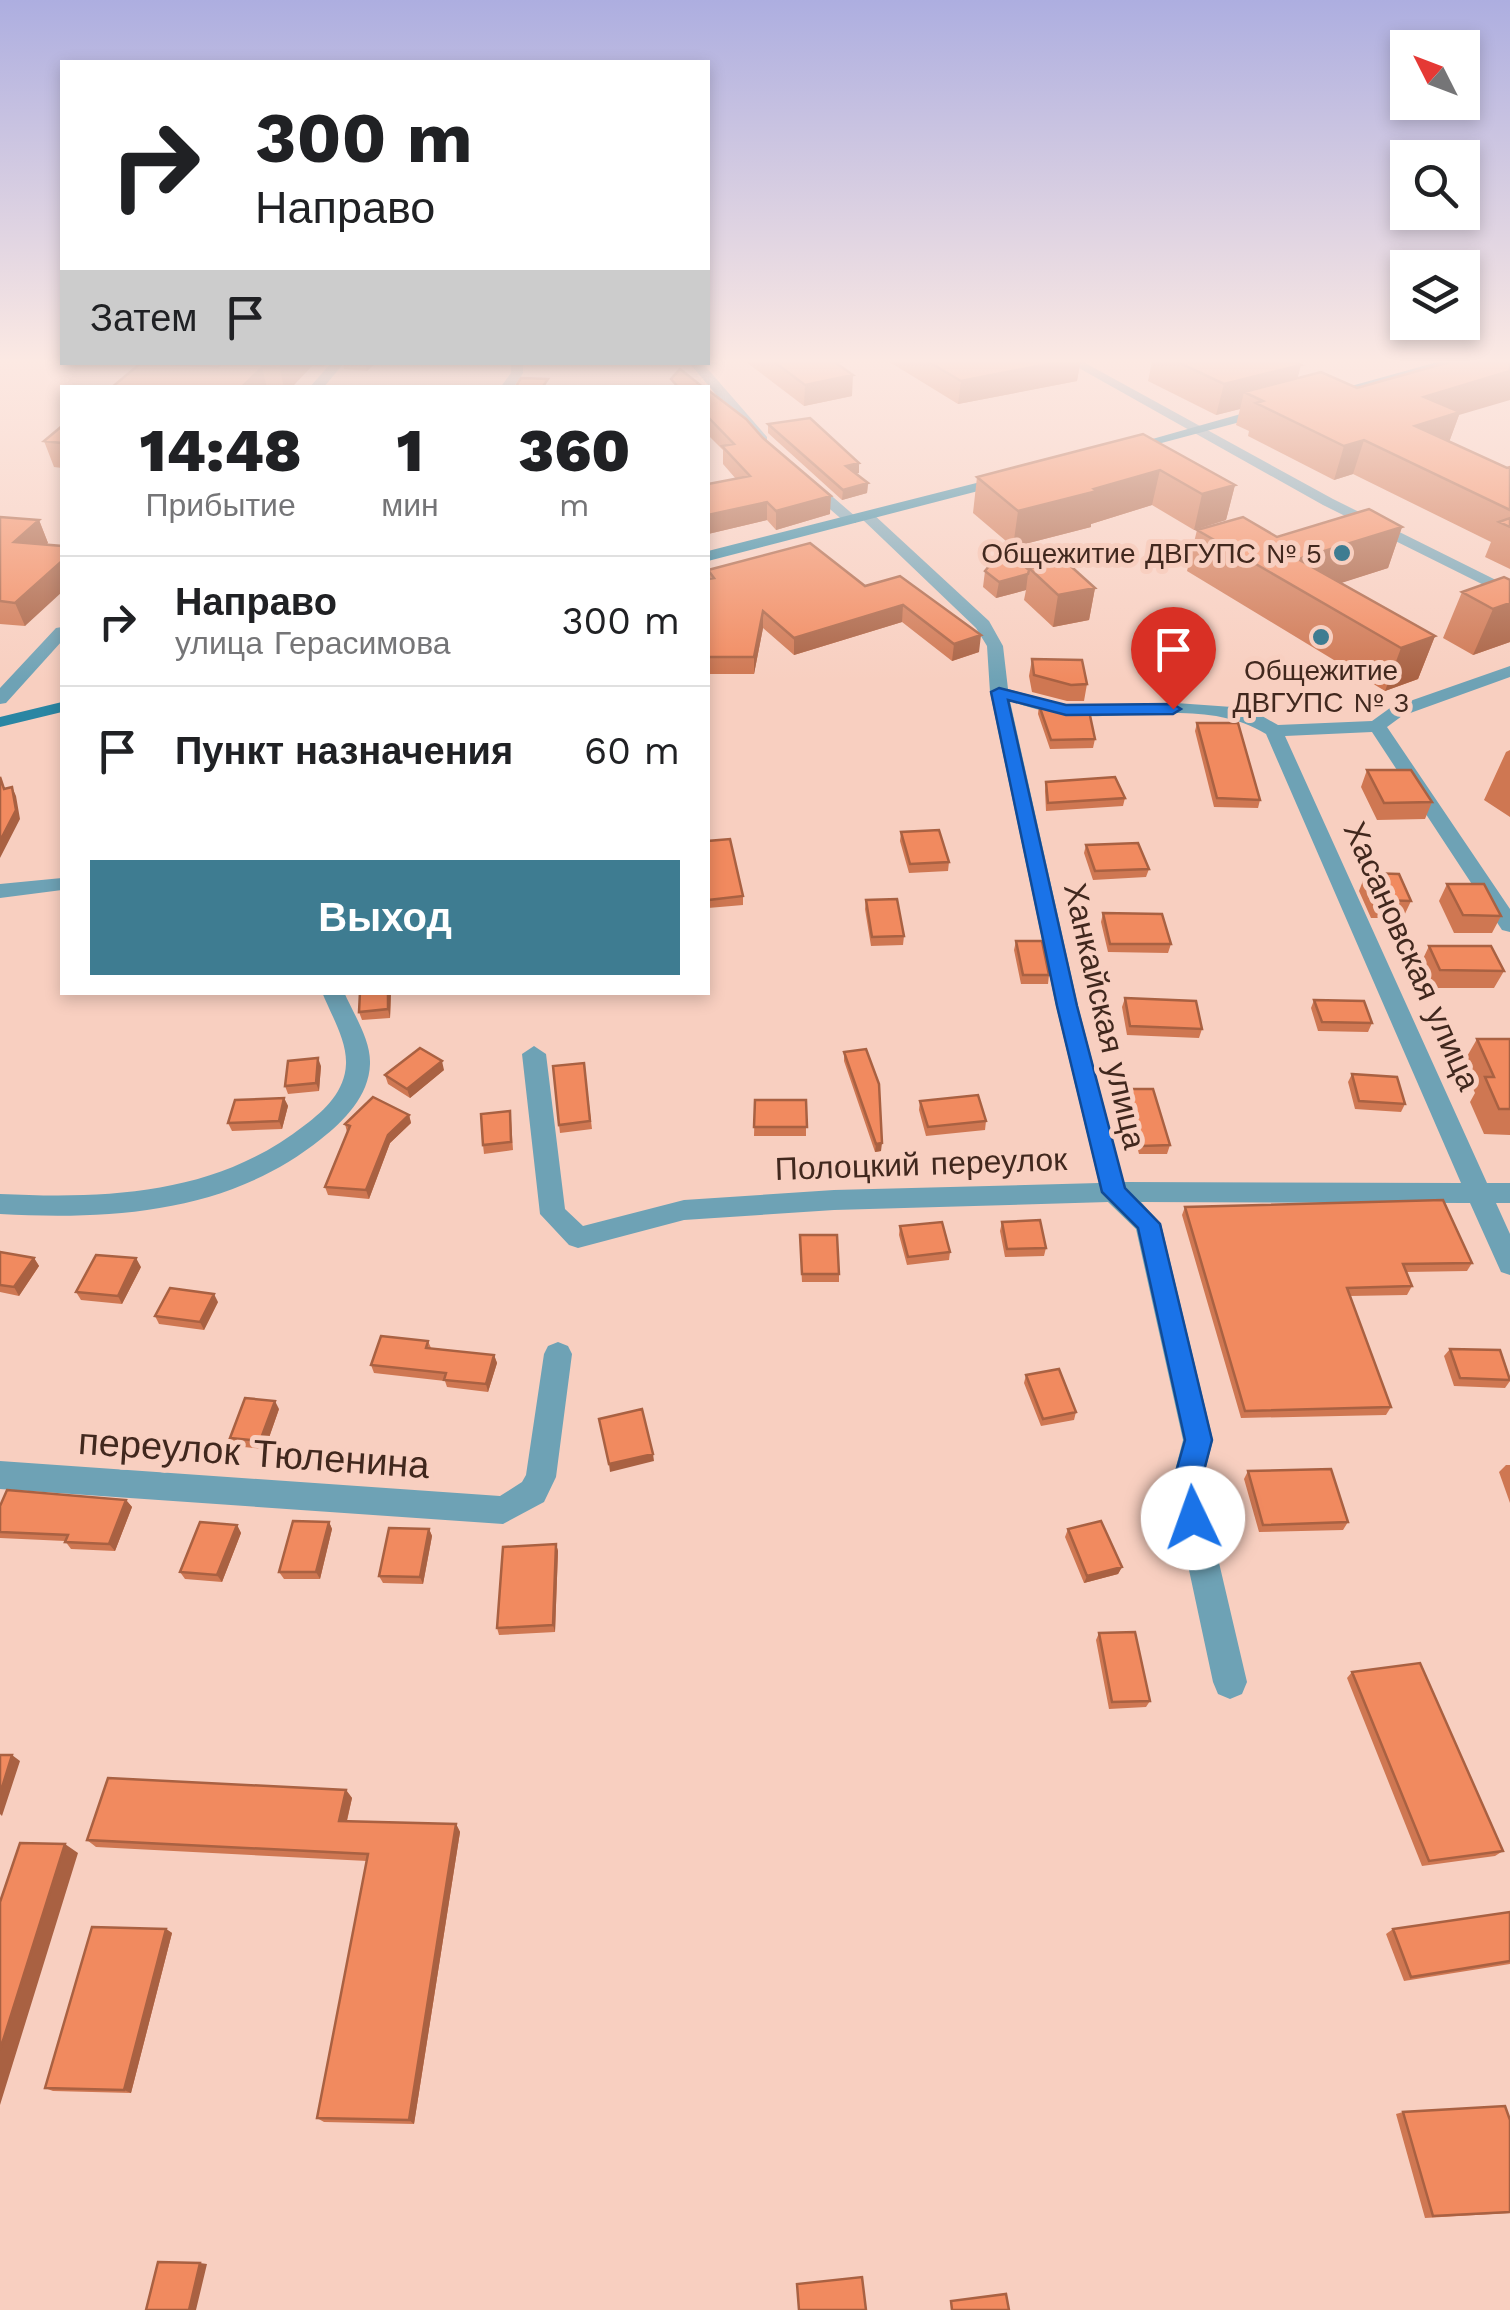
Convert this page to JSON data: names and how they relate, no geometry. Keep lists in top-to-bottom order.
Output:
{
  "streets": {
    "street": [
      "Хасановская улица",
      "Ханкайская улица",
      "Полоцкий переулок",
      "переулок Тюленина"
    ]
  },
  "crossings": [
    ["Хасановская улица", "Полоцкий переулок"],
    ["Ханкайская улица", "Полоцкий переулок"]
  ],
  "places": ["Общежитие ДВГУПС № 5", "Общежитие ДВГУПС № 3"],
  "north": "top left",
  "page": {
    "turn": ["300 m", "Направо"],
    "then": "Затем",
    "eta": [
      "14:48",
      "Прибытие",
      "1",
      "мин",
      "360",
      "m"
    ],
    "list": [
      {
        "name": "Направо",
        "note": "улица Герасимова",
        "value": "300 m"
      },
      {
        "name": "Пункт назначения",
        "value": "60 m"
      }
    ],
    "buttons": "Выход"
  }
}
